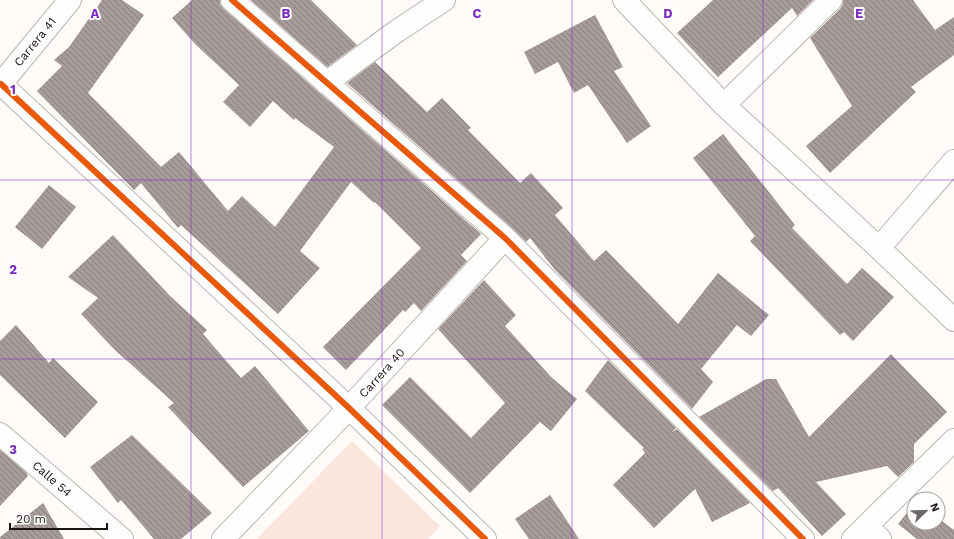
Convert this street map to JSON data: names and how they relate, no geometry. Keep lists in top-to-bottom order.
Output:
{
  "streets": {
    "street": ["Carrera 41", "Carrera 40", "Calle 54"]
  },
  "scale_bar": "20 m",
  "north": "top right",
  "grid": {
    "columns": [
      "A",
      "B",
      "C",
      "D",
      "E"
    ],
    "rows": ["1", "2", "3"]
  }
}
